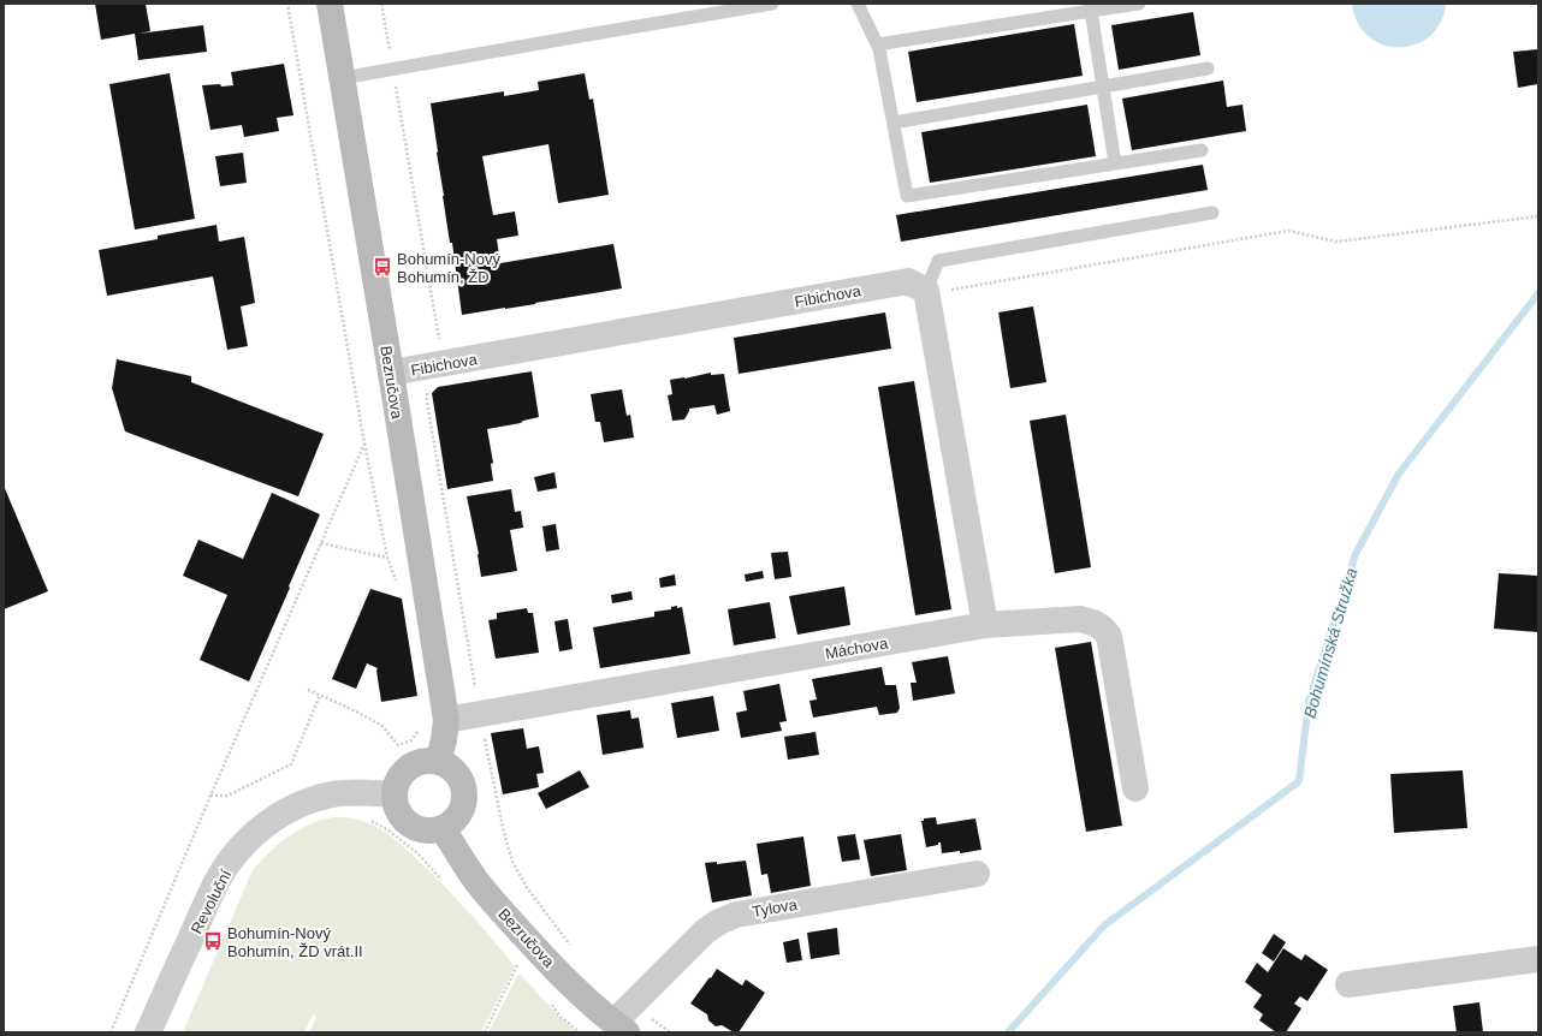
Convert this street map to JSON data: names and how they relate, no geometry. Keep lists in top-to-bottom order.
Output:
{
  "streets": {
    "main road": ["Bezručova"],
    "street": [
      "Fibichova",
      "Máchova",
      "Revoluční",
      "Tylova"
    ]
  },
  "crossings": [
    ["Fibichova", "Bezručova"],
    ["Bezručova", "Máchova"],
    ["Bezručova", "Revoluční"],
    ["Bezručova", "Tylova"]
  ],
  "water": ["Bohumínská Stružka"],
  "places": {
    "bus stop": ["Bohumín-Nový Bohumín, ŽD", "Bohumín-Nový Bohumín, ŽD vrát.II"]
  }
}
